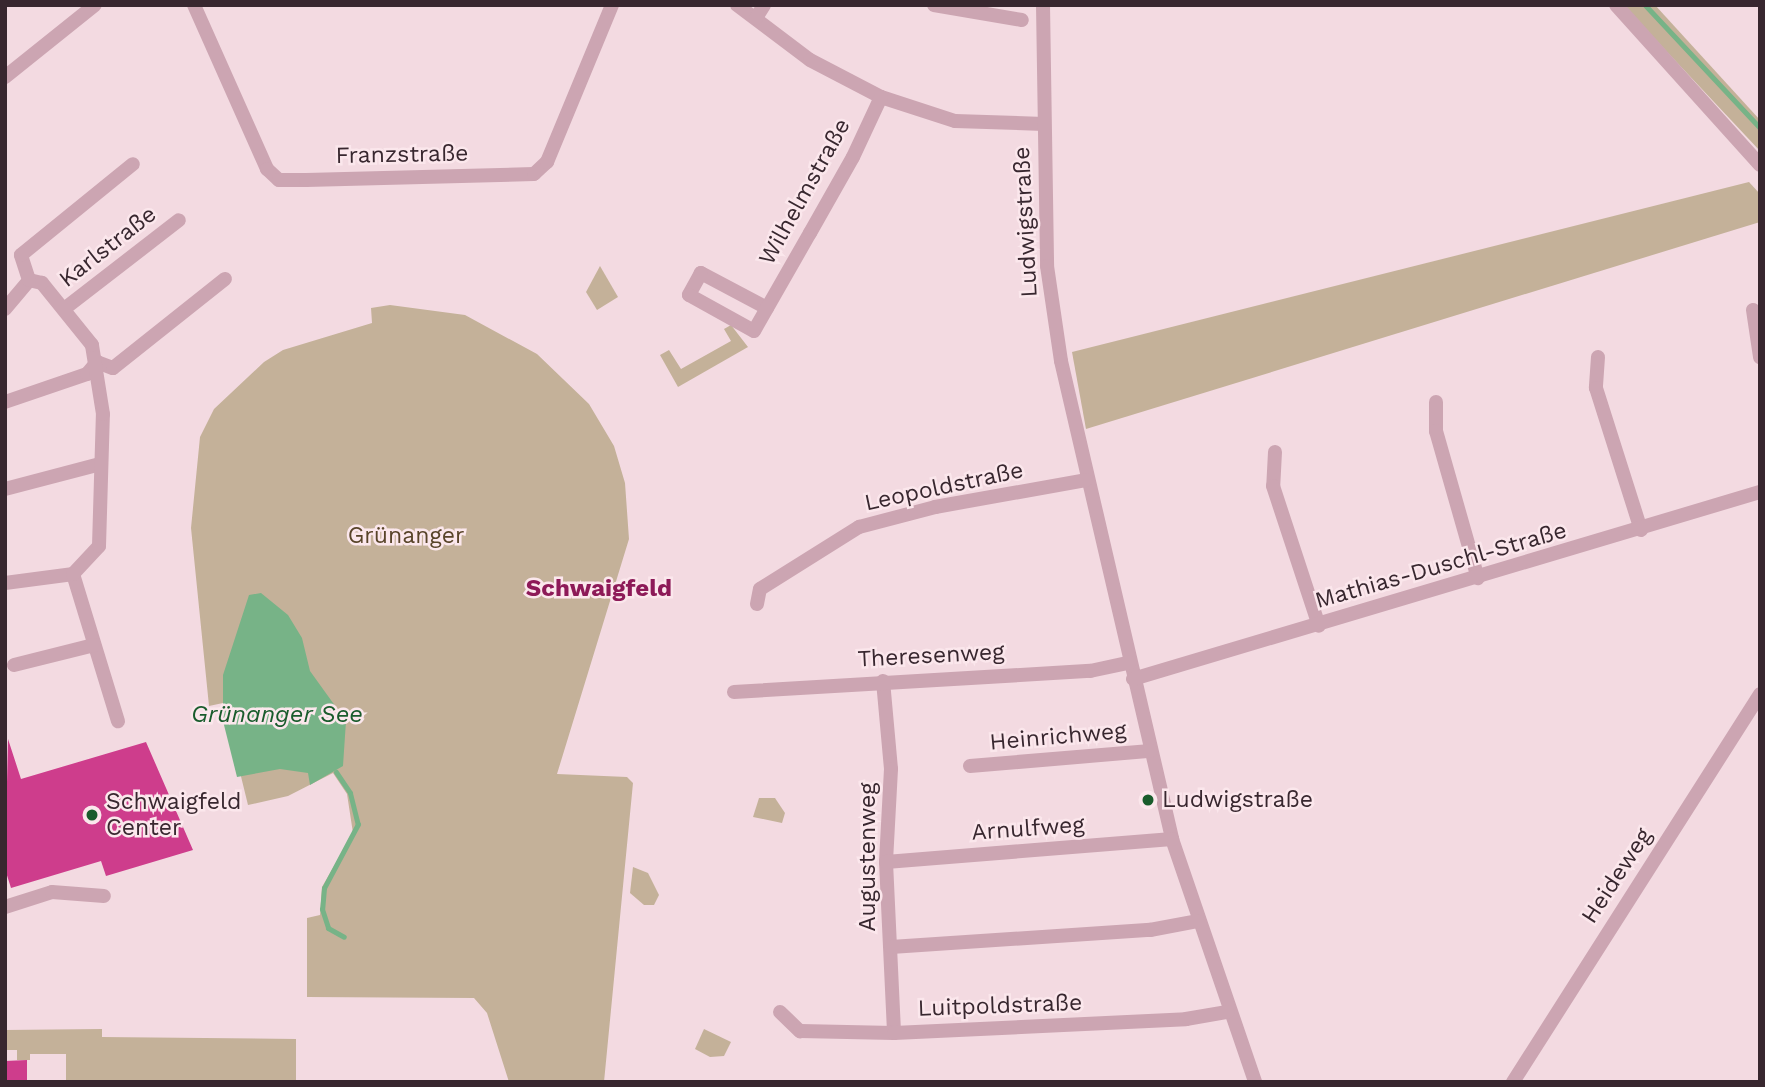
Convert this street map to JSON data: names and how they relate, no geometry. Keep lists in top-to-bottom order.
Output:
{
  "streets": {
    "street": [
      "Franzstraße",
      "Wilhelmstraße",
      "Ludwigstraße",
      "Karlstraße",
      "Leopoldstraße",
      "Mathias-Duschl-Straße",
      "Theresenweg",
      "Heinrichweg",
      "Arnulfweg",
      "Augustenweg",
      "Heideweg",
      "Luitpoldstraße"
    ]
  },
  "crossings": [
    ["Ludwigstraße", "Leopoldstraße"],
    ["Ludwigstraße", "Mathias-Duschl-Straße"],
    ["Ludwigstraße", "Theresenweg"],
    ["Ludwigstraße", "Heinrichweg"],
    ["Ludwigstraße", "Arnulfweg"],
    ["Ludwigstraße", "Luitpoldstraße"],
    ["Theresenweg", "Augustenweg"],
    ["Arnulfweg", "Augustenweg"],
    ["Augustenweg", "Luitpoldstraße"]
  ],
  "districts": ["Schwaigfeld"],
  "water": ["Grünanger See"],
  "parks": ["Grünanger"],
  "places": ["Ludwigstraße", "Schwaigfeld Center"]
}
